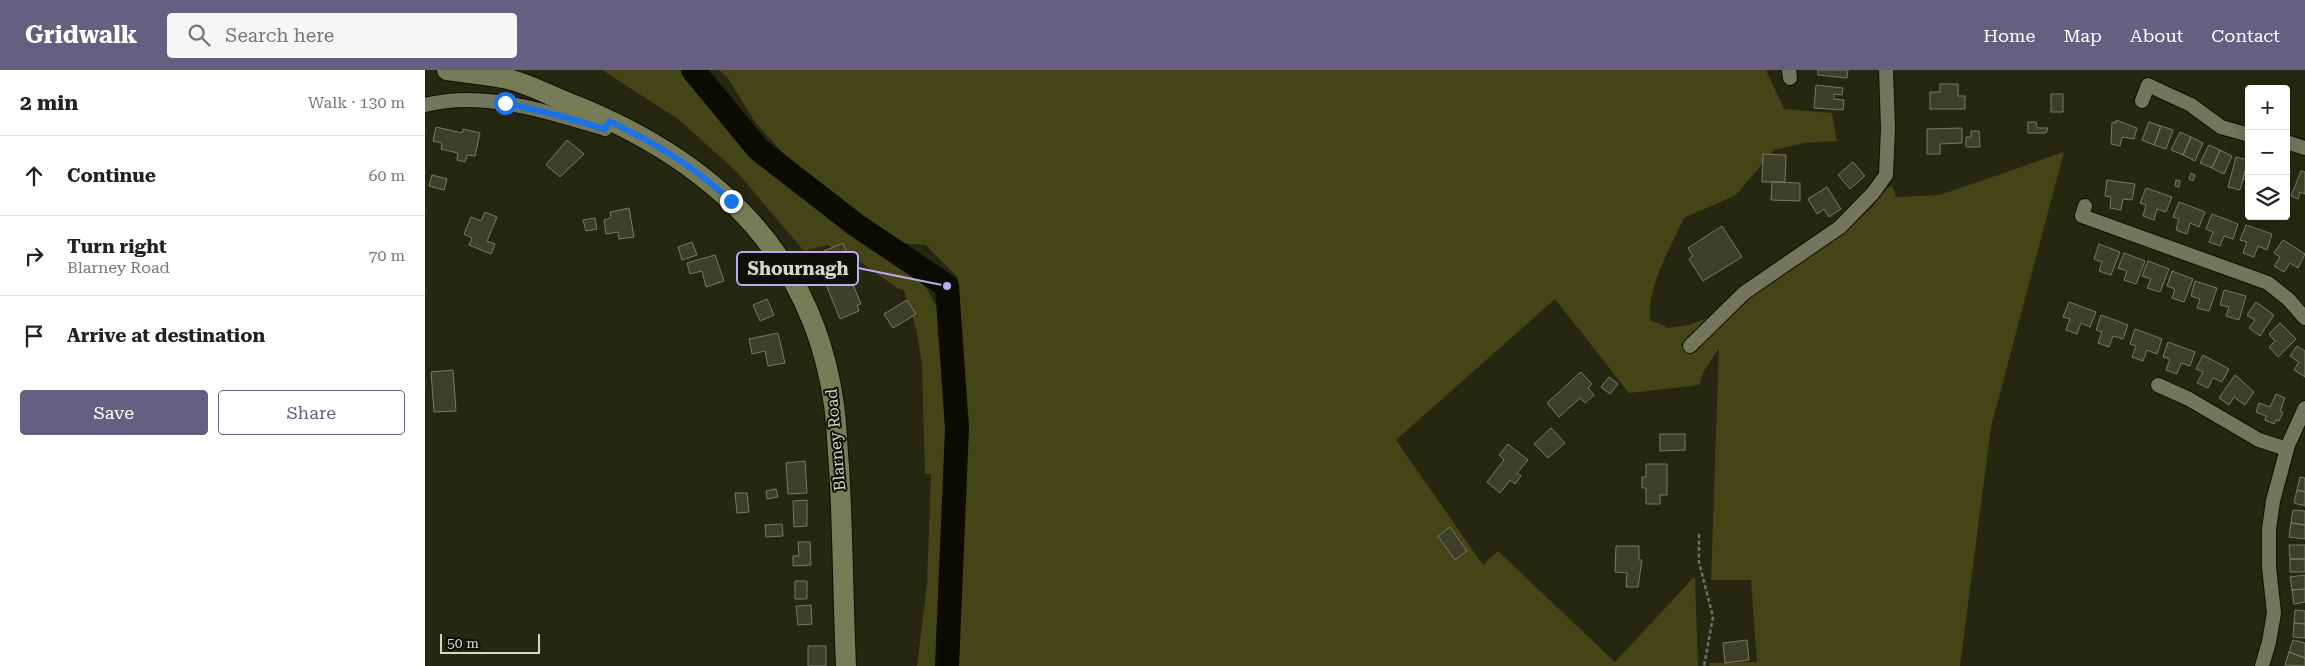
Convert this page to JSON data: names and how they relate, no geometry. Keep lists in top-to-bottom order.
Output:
{
  "streets": {
    "main road": ["Blarney Road"]
  },
  "places": ["Shournagh"],
  "scale_bar": "50 m",
  "page": {
    "header": "Gridwalk",
    "search": "Search here",
    "nav": [
      "Home",
      "Map",
      "About",
      "Contact"
    ],
    "heading": ["2 min", "Walk · 130 m"],
    "map_buttons": ["+", "−"],
    "list": [
      ["Continue", "60 m"],
      ["Turn right", "Blarney Road", "70 m"],
      "Arrive at destination"
    ],
    "buttons": ["Save", "Share"],
    "scale": "50 m"
  }
}
